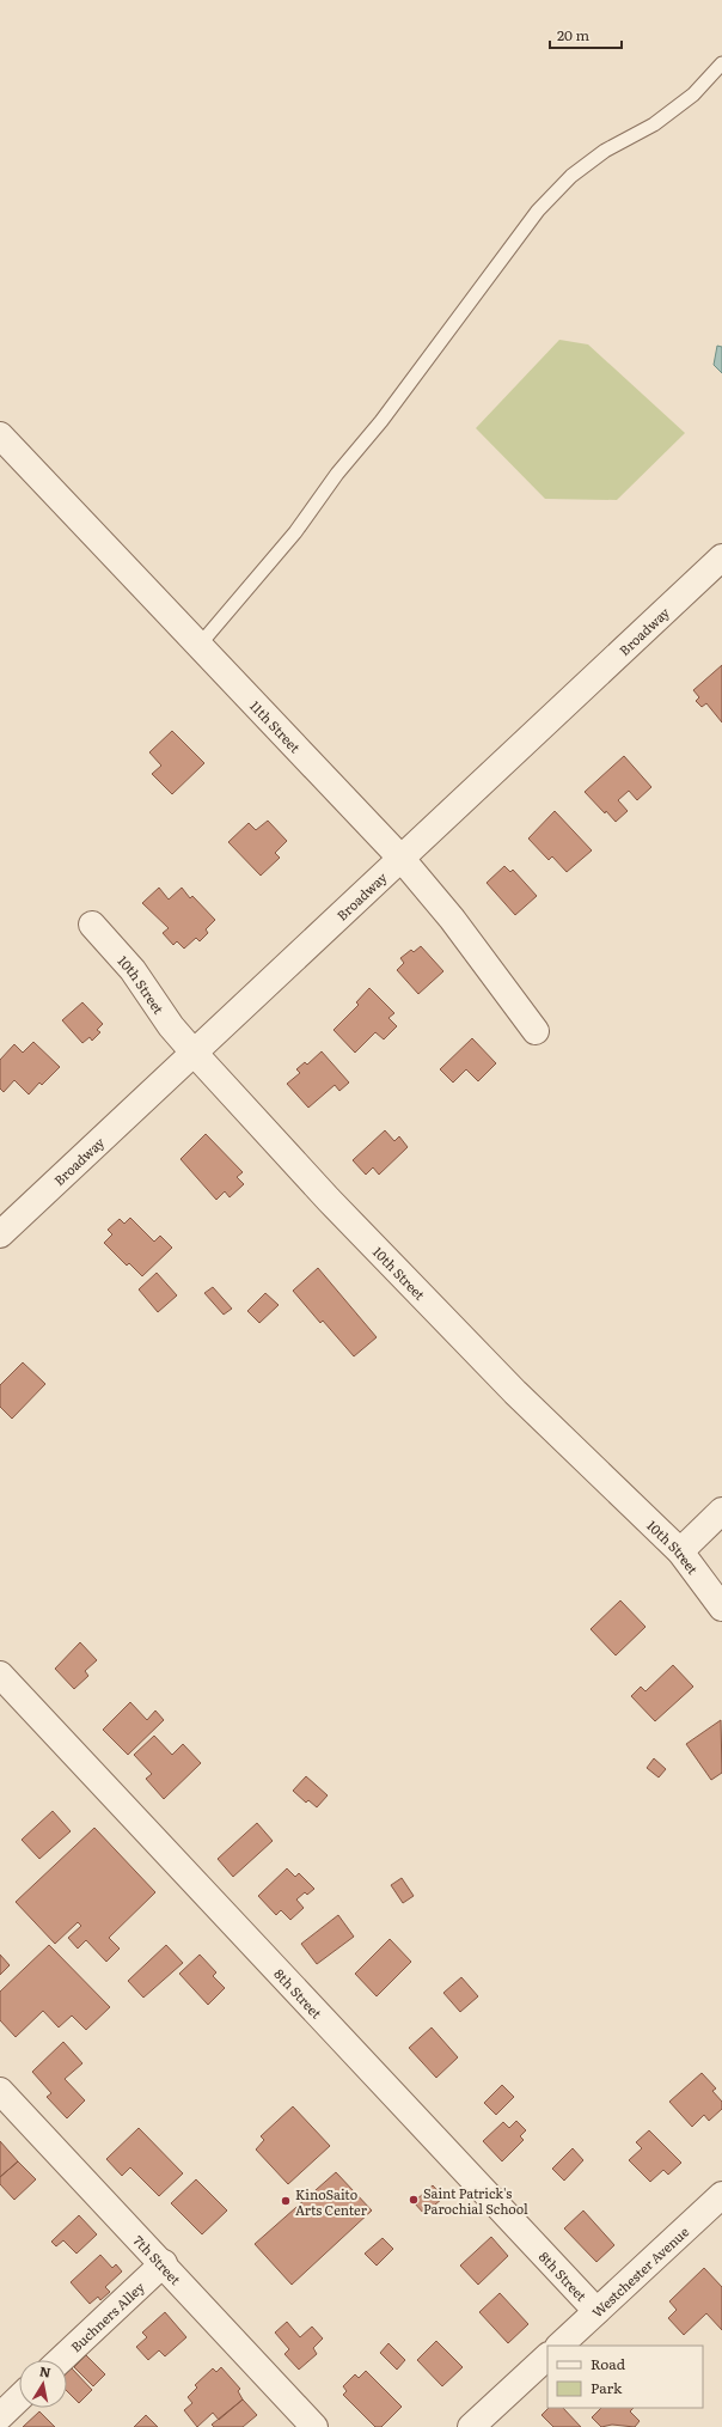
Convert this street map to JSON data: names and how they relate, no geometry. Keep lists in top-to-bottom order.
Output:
{
  "streets": {
    "street": [
      "Broadway",
      "11th Street",
      "10th Street",
      "8th Street",
      "7th Street",
      "Westchester Avenue",
      "Buchners Alley"
    ]
  },
  "crossings": [
    ["Broadway", "11th Street"],
    ["Broadway", "10th Street"],
    ["8th Street", "Westchester Avenue"],
    ["7th Street", "Buchners Alley"]
  ],
  "places": ["Saint Patrick's Parochial School", "KinoSaito Arts Center"],
  "legend": ["Road", "Park"],
  "scale_bar": "20 m",
  "north": "top"
}
